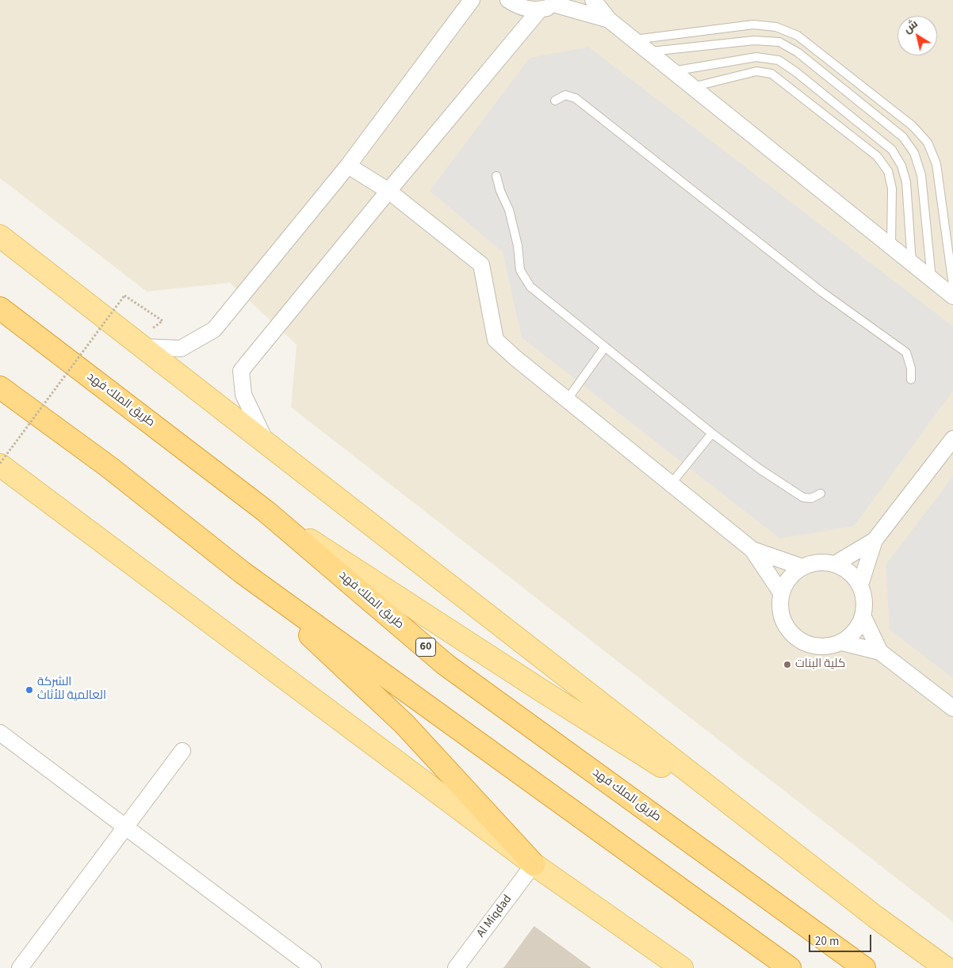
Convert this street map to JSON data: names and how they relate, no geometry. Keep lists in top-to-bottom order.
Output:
{
  "streets": {
    "highway": ["طريق الملك فهد", "60"],
    "street": ["Al Miqdad"]
  },
  "places": ["كلية البنات", "الشركة العالمية للأثاث"],
  "scale_bar": "20 m",
  "north": "top left"
}
